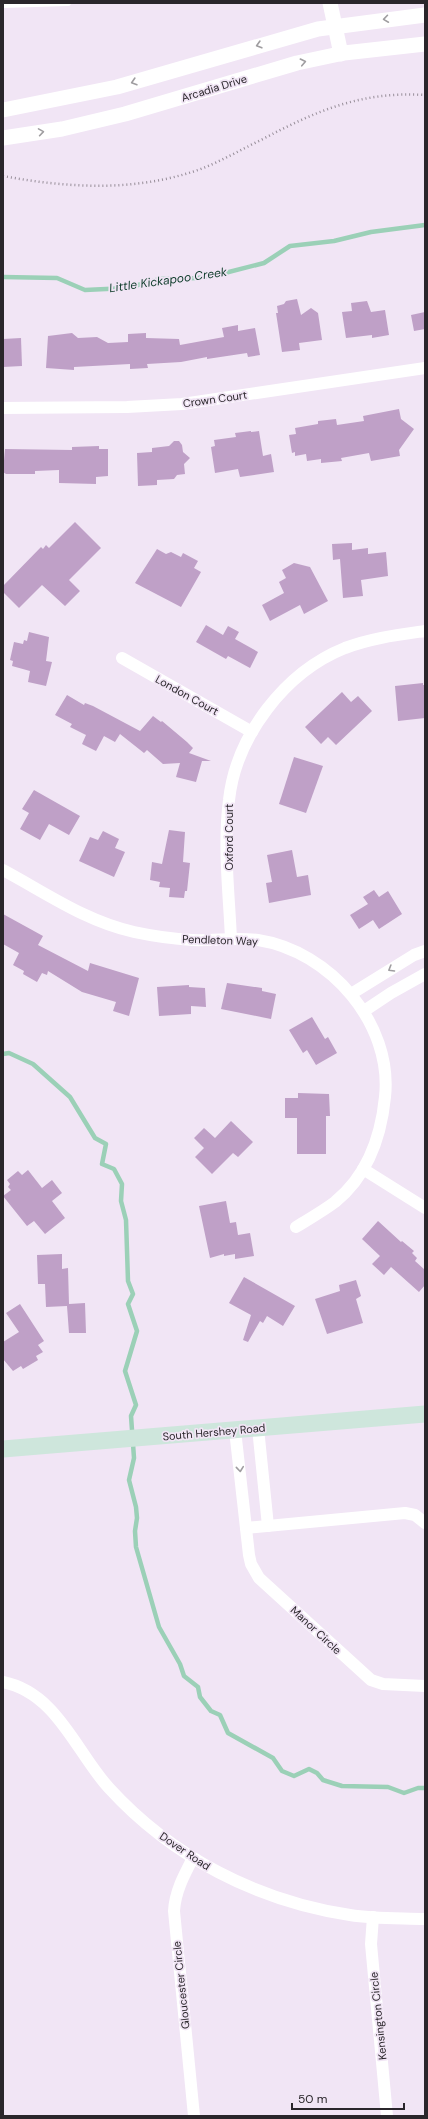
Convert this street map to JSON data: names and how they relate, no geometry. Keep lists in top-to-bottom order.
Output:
{
  "streets": {
    "main road": ["South Hershey Road"],
    "street": [
      "Arcadia Drive",
      "Crown Court",
      "London Court",
      "Oxford Court",
      "Pendleton Way",
      "Manor Circle",
      "Dover Road",
      "Gloucester Circle",
      "Kensington Circle"
    ]
  },
  "crossings": [
    ["London Court", "Oxford Court"],
    ["Oxford Court", "Pendleton Way"],
    ["South Hershey Road", "Manor Circle"],
    ["Dover Road", "Gloucester Circle"],
    ["Dover Road", "Kensington Circle"]
  ],
  "water": ["Little Kickapoo Creek"],
  "scale_bar": "50 m"
}
